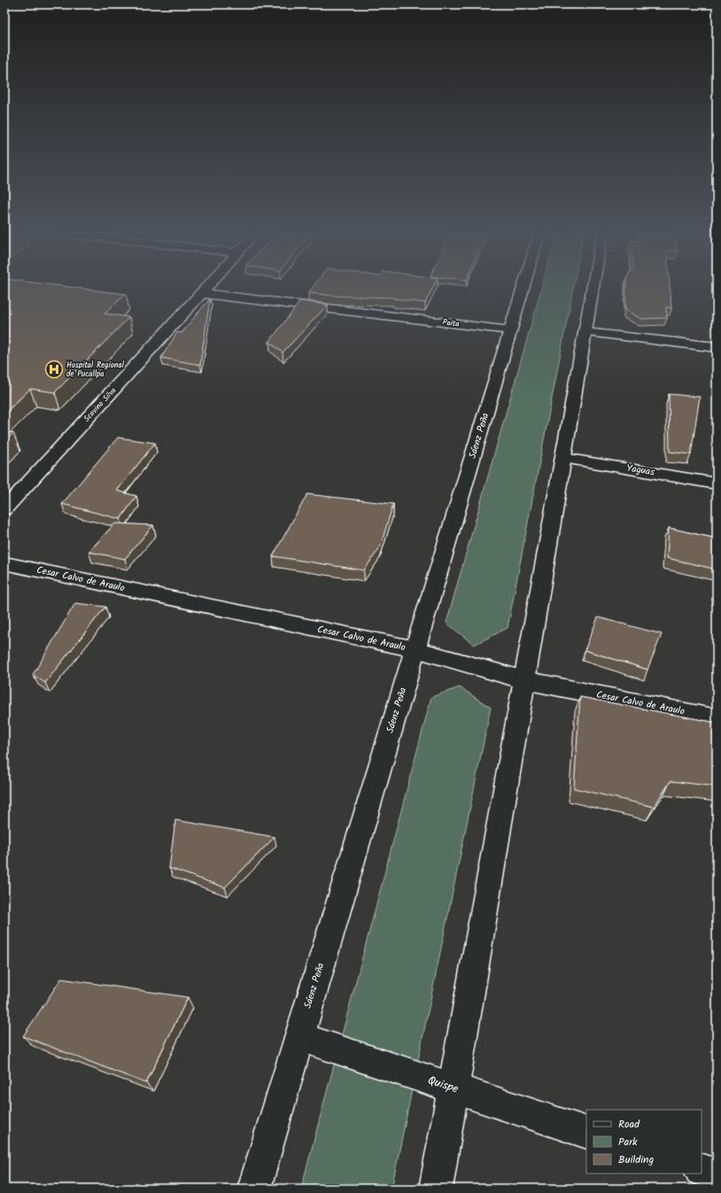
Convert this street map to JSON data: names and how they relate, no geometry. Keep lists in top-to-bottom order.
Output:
{
  "streets": {
    "street": [
      "Paita",
      "Scavino Silva",
      "Sáenz Peña",
      "Yaguas",
      "Cesar Calvo de Araulo",
      "Quispe"
    ]
  },
  "crossings": [
    ["Paita", "Scavino Silva"],
    ["Paita", "Sáenz Peña"],
    ["Sáenz Peña", "Cesar Calvo de Araulo"],
    ["Sáenz Peña", "Quispe"]
  ],
  "places": {
    "hospital": ["Hospital Regional de Pucallpa"]
  },
  "legend": ["Road", "Park", "Building"]
}
